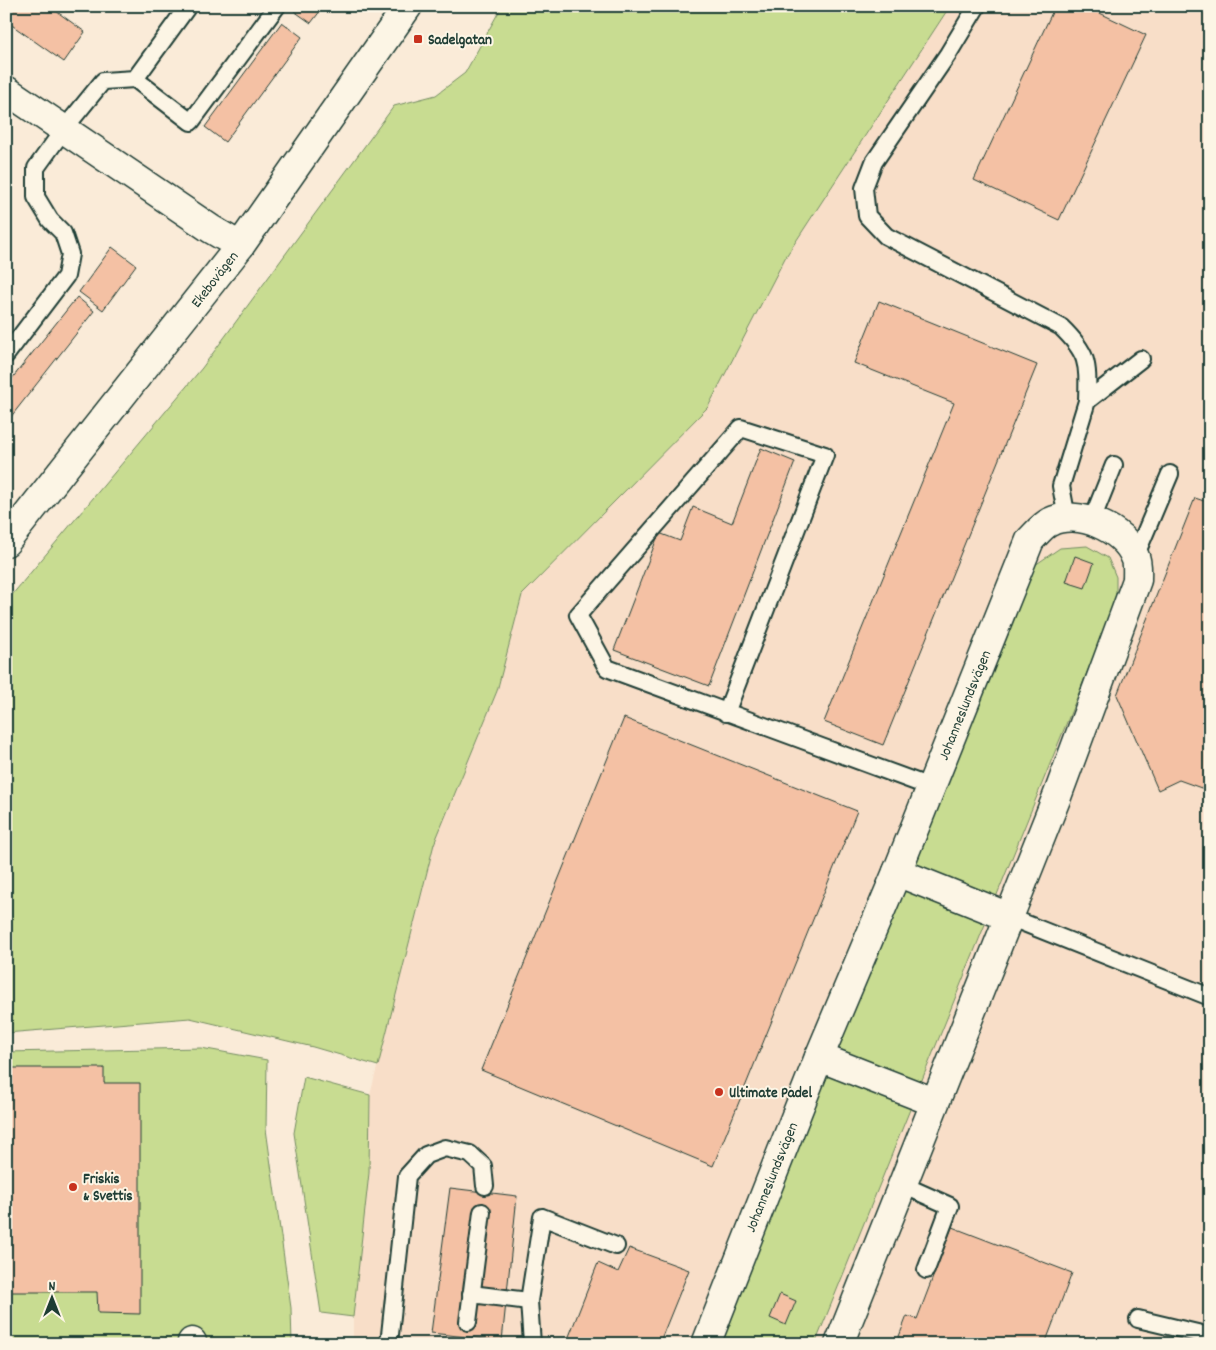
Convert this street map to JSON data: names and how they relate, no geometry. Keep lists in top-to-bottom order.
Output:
{
  "streets": {
    "street": ["Ekebovägen", "Johanneslundsvägen"]
  },
  "places": {
    "transit": ["Sadelgatan"],
    "other": ["Ultimate Padel", "Friskis & Svettis"]
  },
  "north": "top"
}
